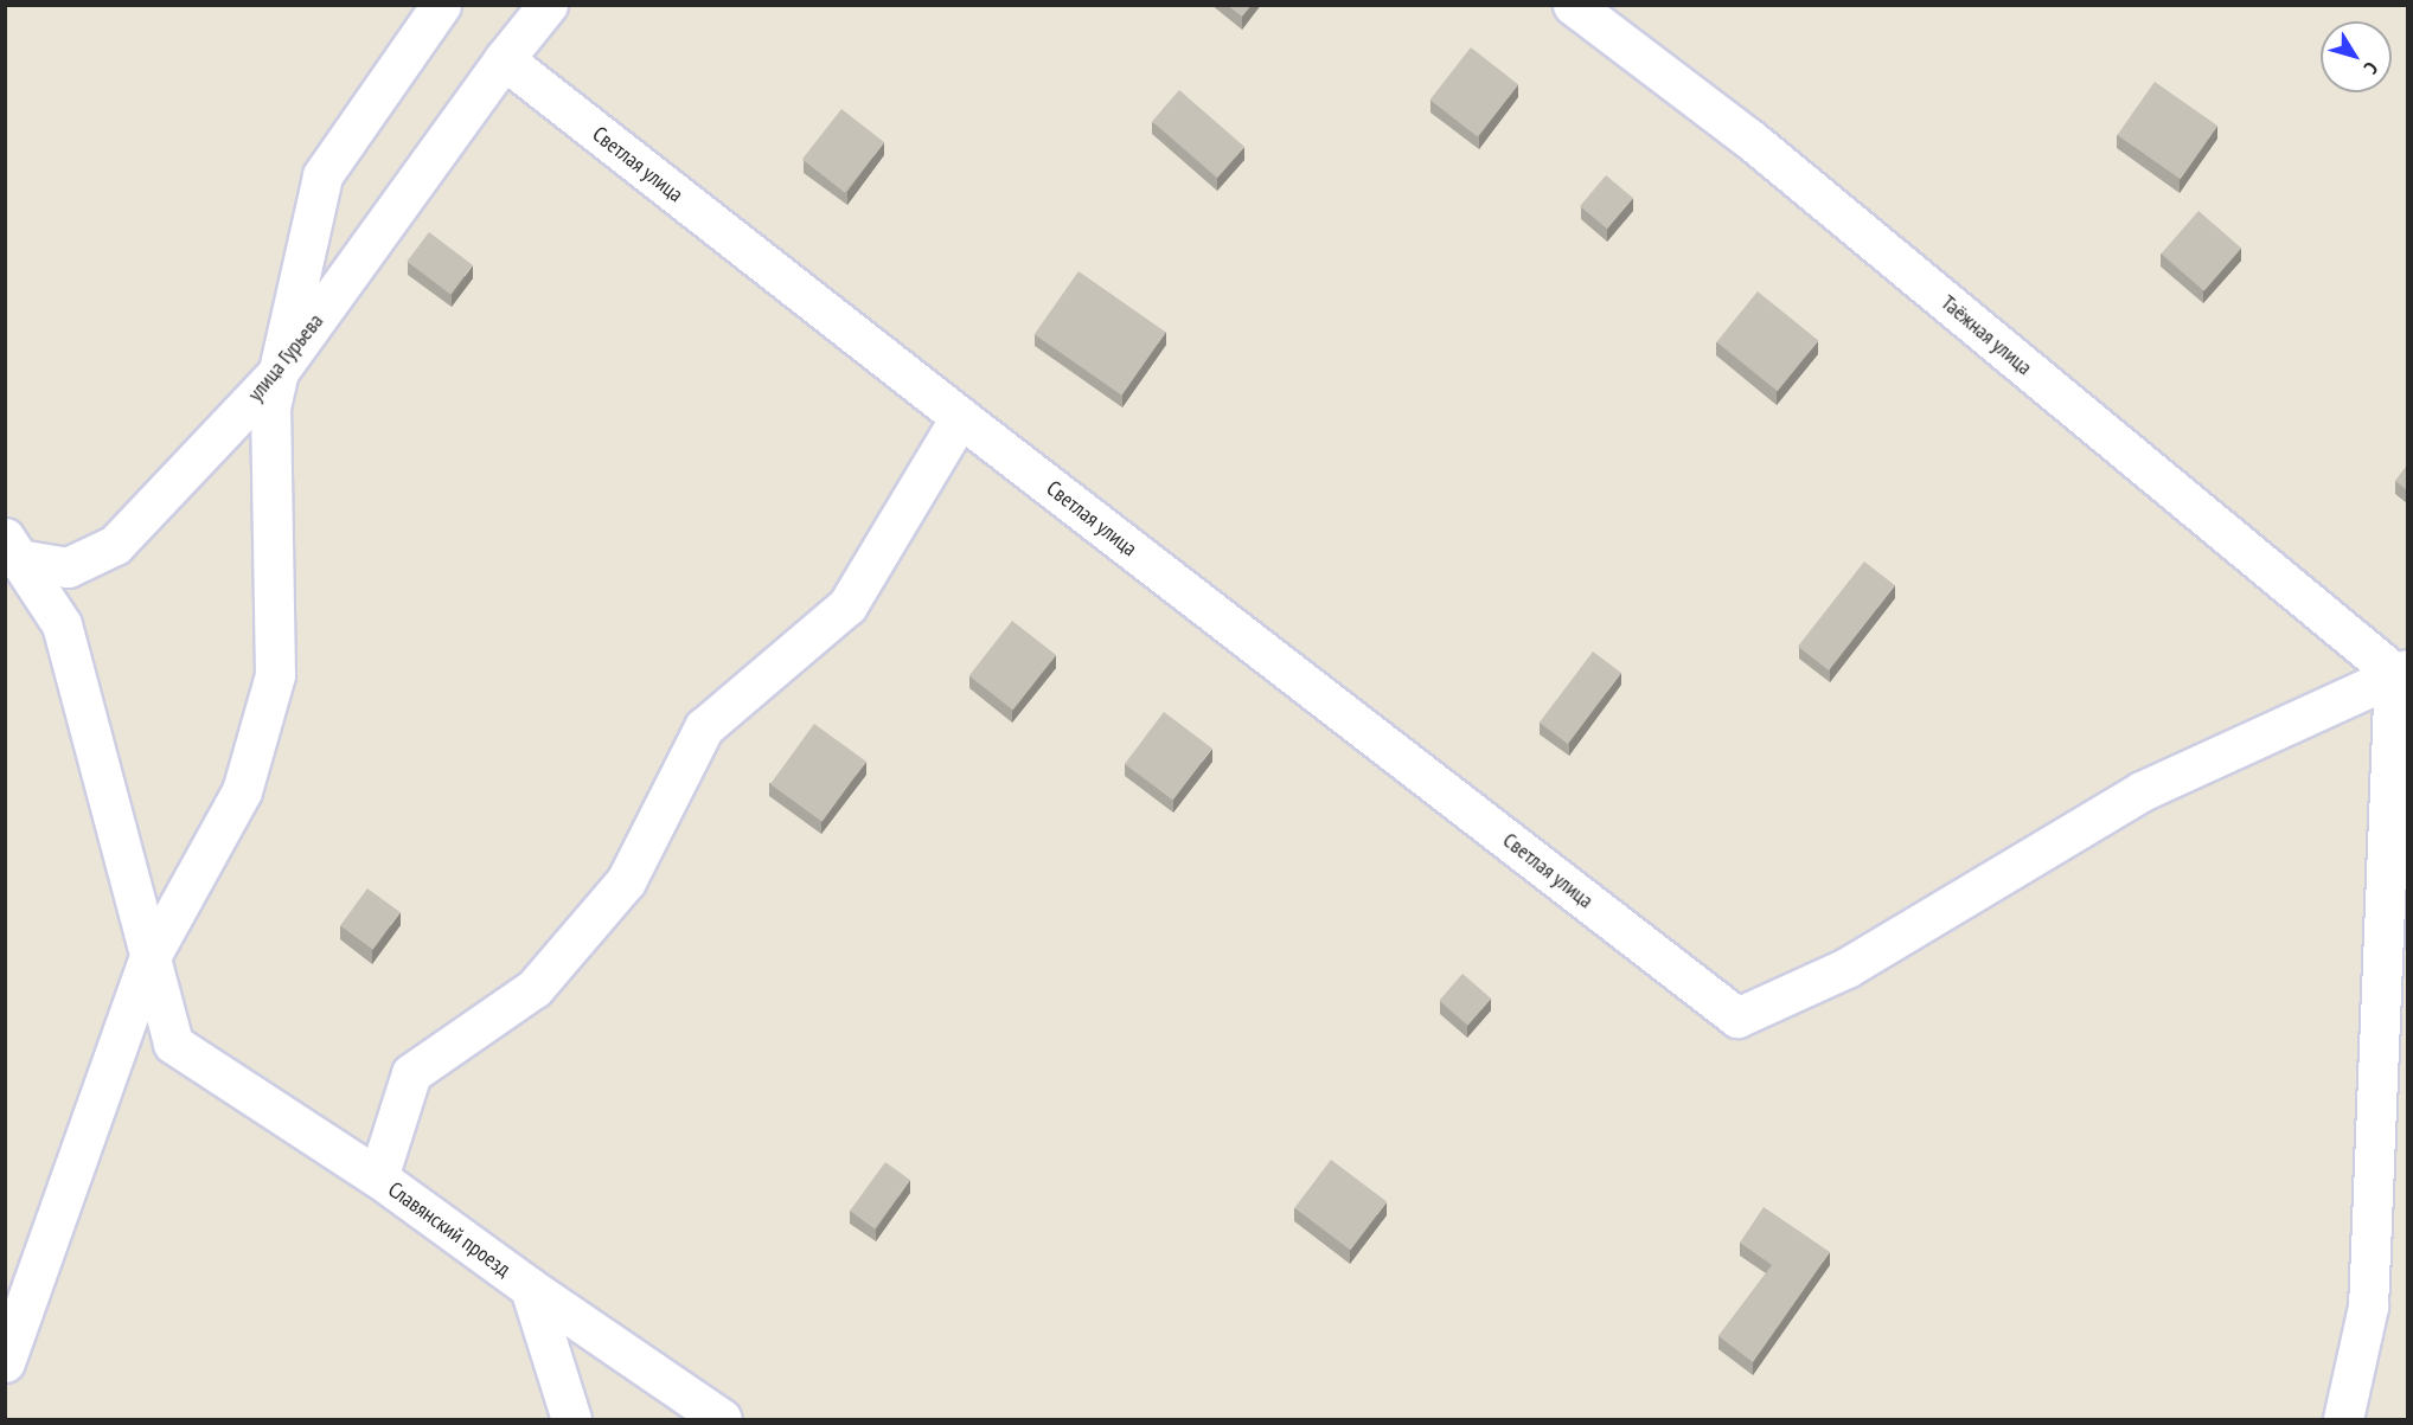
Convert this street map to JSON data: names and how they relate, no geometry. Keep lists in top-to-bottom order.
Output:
{
  "streets": {
    "street": [
      "Светлая улица",
      "Таёжная улица",
      "улица Гурьева",
      "Славянский проезд"
    ]
  },
  "crossings": [
    ["Светлая улица", "Таёжная улица"],
    ["Светлая улица", "улица Гурьева"]
  ],
  "north": "bottom right"
}
